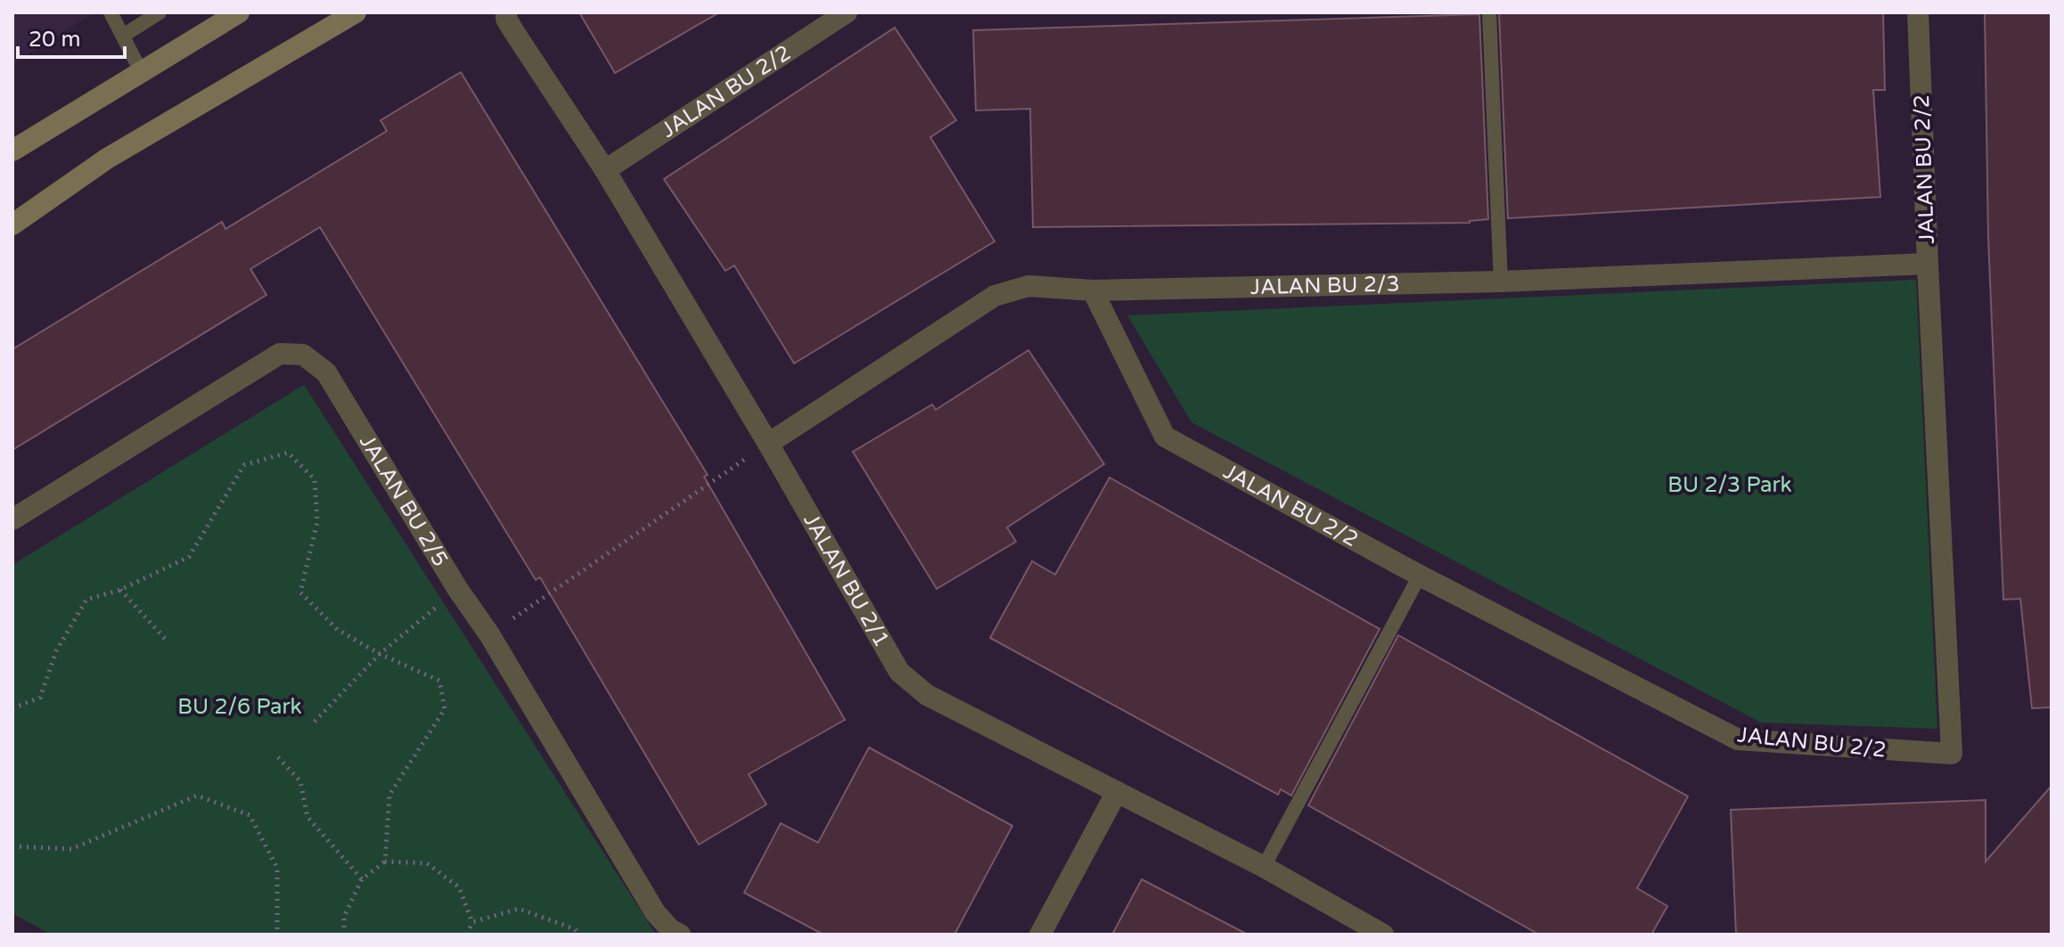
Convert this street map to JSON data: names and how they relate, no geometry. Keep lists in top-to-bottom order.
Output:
{
  "streets": {
    "street": [
      "JALAN BU 2/2",
      "JALAN BU 2/3",
      "JALAN BU 2/5",
      "JALAN BU 2/1"
    ]
  },
  "crossings": [
    ["JALAN BU 2/2", "JALAN BU 2/3"],
    ["JALAN BU 2/2", "JALAN BU 2/1"],
    ["JALAN BU 2/3", "JALAN BU 2/1"]
  ],
  "parks": ["BU 2/3 Park", "BU 2/6 Park"],
  "scale_bar": "20 m"
}
